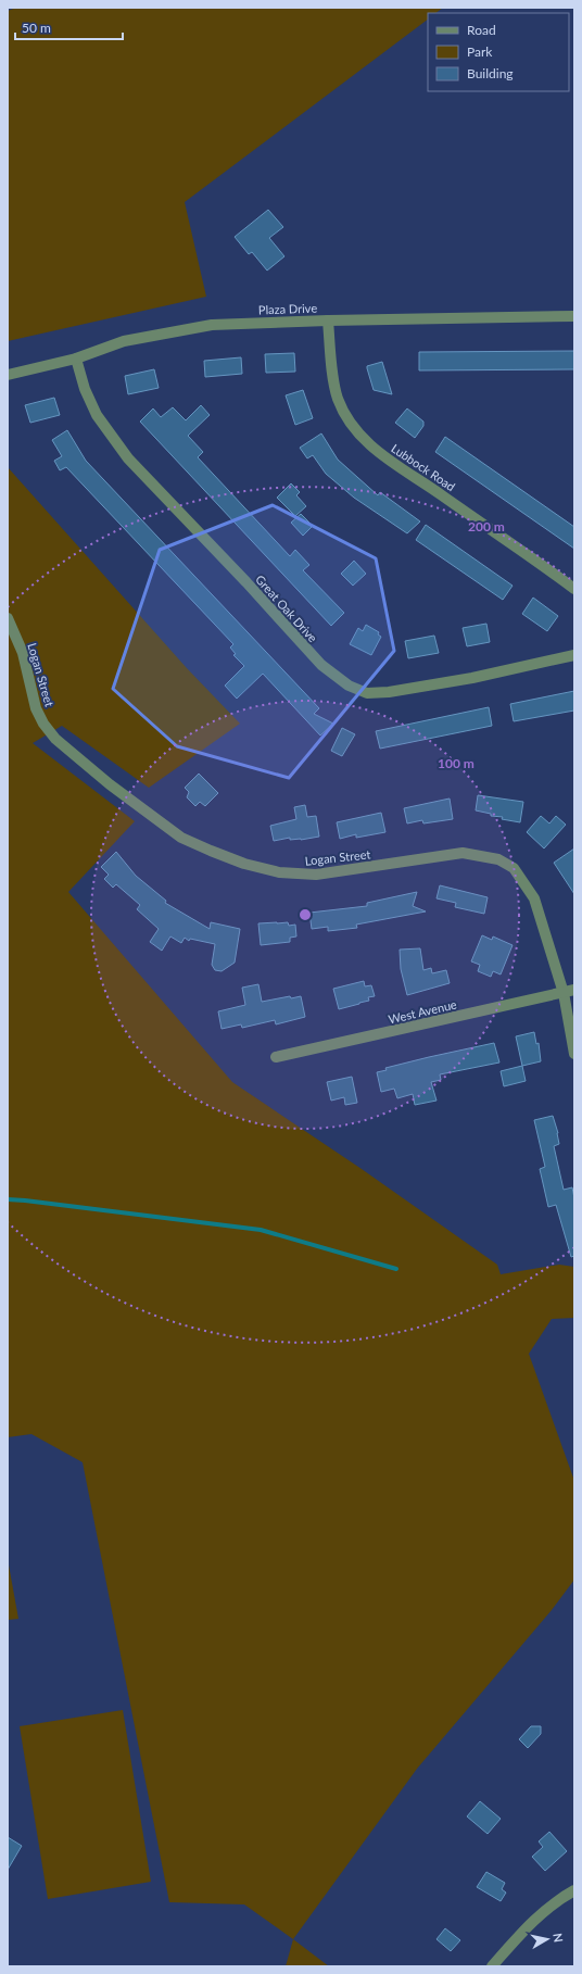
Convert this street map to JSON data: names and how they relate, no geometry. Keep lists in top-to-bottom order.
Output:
{
  "streets": {
    "street": [
      "Plaza Drive",
      "Lubbock Road",
      "Great Oak Drive",
      "Logan Street",
      "West Avenue"
    ]
  },
  "crossings": [
    ["Plaza Drive", "Lubbock Road"],
    ["Plaza Drive", "Great Oak Drive"],
    ["Logan Street", "West Avenue"]
  ],
  "legend": ["Road", "Park", "Building"],
  "scale_bar": "50 m",
  "north": "right",
  "rings": ["200 m", "100 m"]
}
